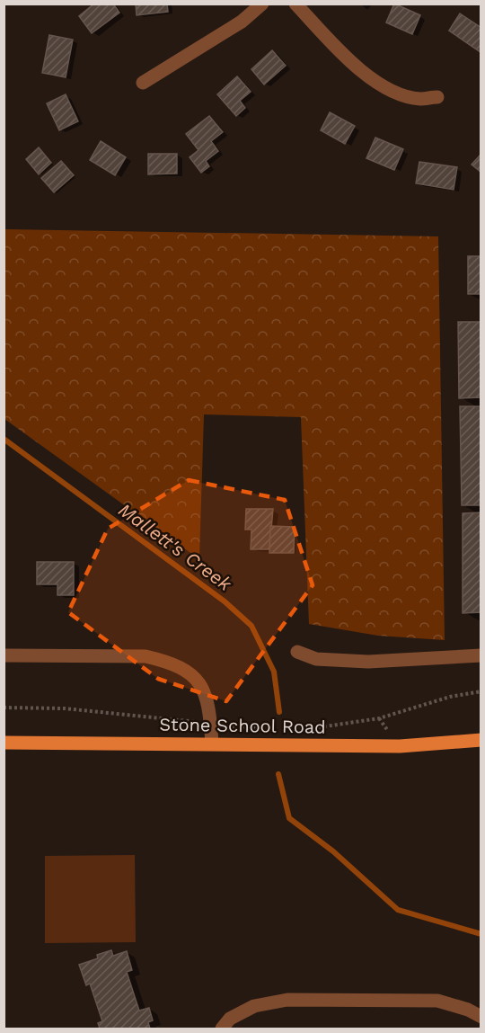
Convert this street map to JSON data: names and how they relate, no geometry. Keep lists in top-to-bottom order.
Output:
{
  "streets": {
    "main road": ["Stone School Road"]
  },
  "water": ["Mallett's Creek"]
}
